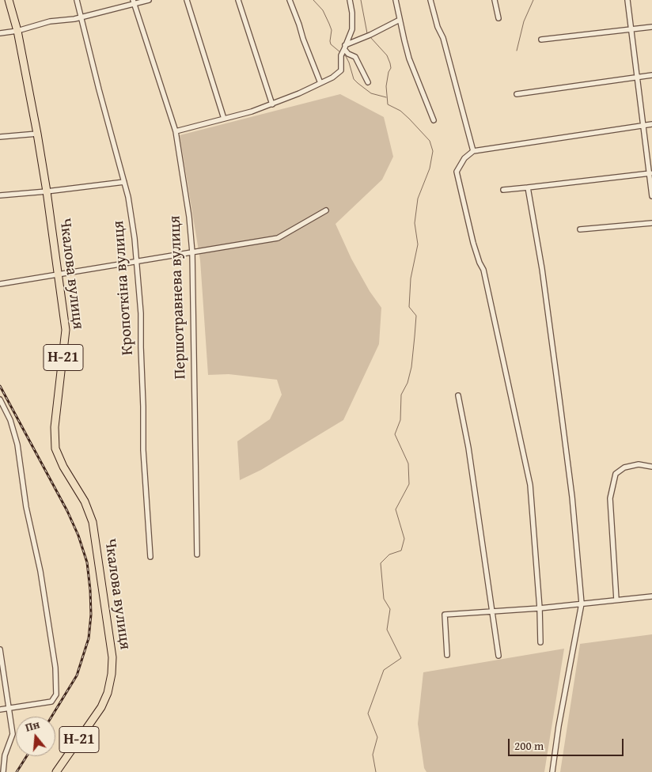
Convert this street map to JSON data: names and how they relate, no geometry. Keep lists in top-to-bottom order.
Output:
{
  "streets": {
    "main road": ["Чкалова вулиця", "Н-21"],
    "street": ["Кропоткіна вулиця", "Першотравнева вулиця"]
  },
  "scale_bar": "200 m",
  "north": "top"
}
